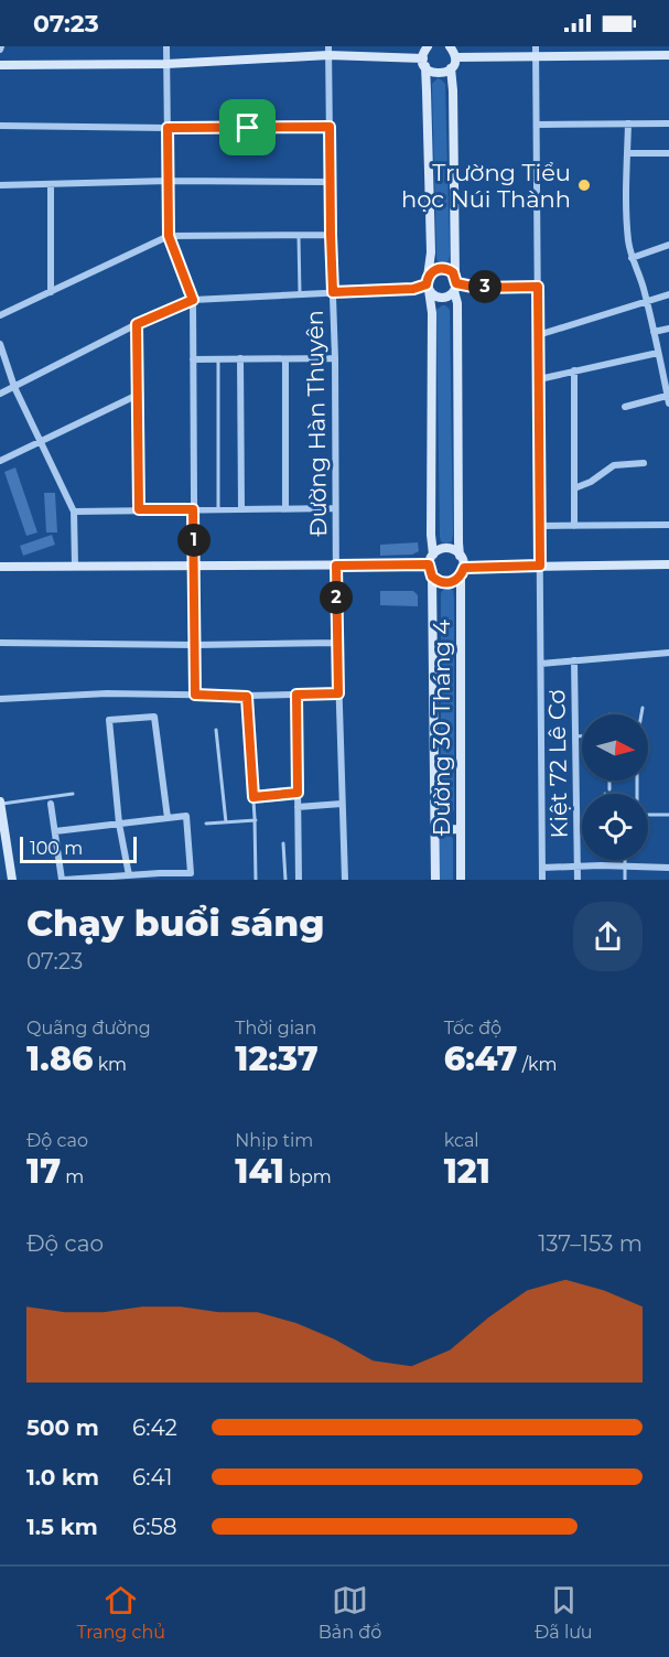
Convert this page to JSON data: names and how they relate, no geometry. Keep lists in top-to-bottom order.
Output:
{
  "streets": {
    "street": ["Đường Hàn Thuyên", "Đường 30 Tháng 4", "Kiệt 72 Lê Cơ"]
  },
  "places": ["Trường Tiểu học Núi Thành"],
  "scale_bar": "100 m",
  "north": "right",
  "page": {
    "status": "07:23",
    "pins": ["3", "1", "2"],
    "scale": "100 m",
    "heading": ["Chạy buổi sáng", "07:23"],
    "stats": [
      ["Quãng đường", "1.86 km"],
      ["Thời gian", "12:37"],
      ["Tốc độ", "6:47 /km"],
      ["Độ cao", "17 m"],
      ["Nhịp tim", "141 bpm"],
      ["kcal", "121"]
    ],
    "chart": ["Độ cao", "137–153 m"],
    "list": [
      {
        "name": "500 m",
        "note": "6:42"
      },
      {
        "name": "1.0 km",
        "note": "6:41"
      },
      {
        "name": "1.5 km",
        "note": "6:58"
      }
    ],
    "tabs": ["Trang chủ", "Bản đồ", "Đã lưu"]
  }
}
